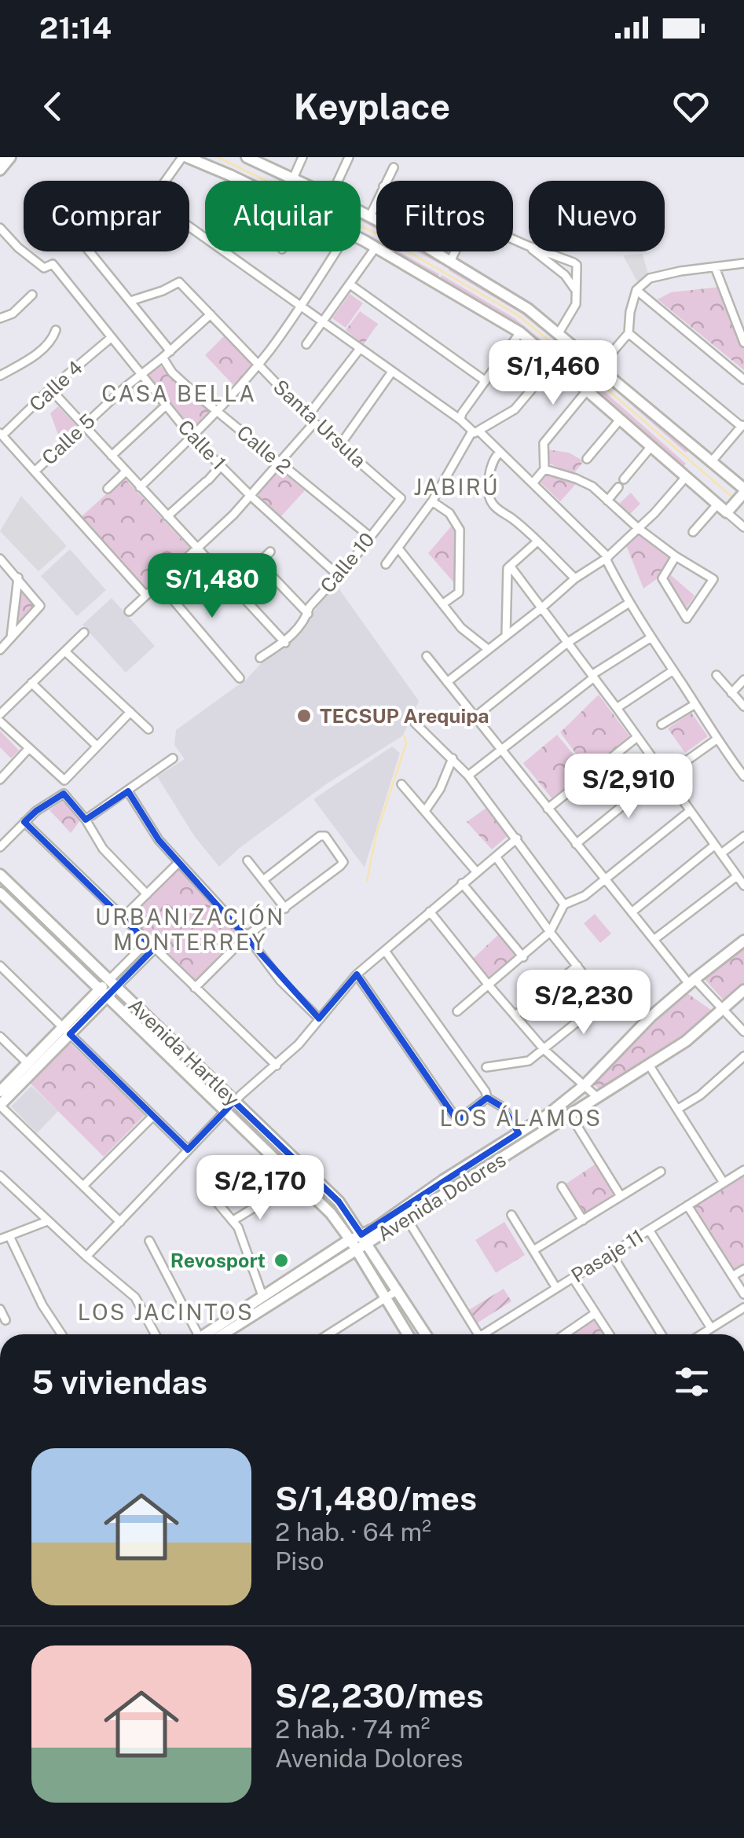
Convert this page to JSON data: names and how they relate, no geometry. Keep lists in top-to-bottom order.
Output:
{
  "streets": {
    "main road": ["Avenida Hartley", "Avenida Dolores"],
    "street": [
      "Calle 4",
      "Santa Ursula",
      "Calle 5",
      "Calle 1",
      "Calle 2",
      "Calle 10",
      "Pasaje 11"
    ]
  },
  "crossings": [
    ["Calle 4", "Calle 1"],
    ["Santa Ursula", "Calle 5"],
    ["Santa Ursula", "Calle 10"],
    ["Calle 5", "Calle 1"],
    ["Calle 5", "Calle 2"],
    ["Calle 1", "Calle 10"],
    ["Calle 2", "Calle 10"],
    ["Avenida Hartley", "Avenida Dolores"]
  ],
  "districts": [
    "CASA BELLA",
    "JABIRÚ",
    "URBANIZACIÓN MONTERREY",
    "LOS ÁLAMOS",
    "LOS JACINTOS"
  ],
  "places": ["TECSUP Arequipa", "Revosport"],
  "page": {
    "status": "21:14",
    "header": "Keyplace",
    "chip": [
      "Comprar",
      "Alquilar",
      "Filtros",
      "Nuevo"
    ],
    "price": [
      "S/1,460",
      "S/1,480",
      "S/2,910",
      "S/2,230",
      "S/2,170"
    ],
    "heading": "5 viviendas",
    "list": [
      {
        "name": "S/1,480/mes",
        "note": "2 hab. · 64 m² · Piso"
      },
      {
        "name": "S/2,230/mes",
        "note": "2 hab. · 74 m² · Avenida Dolores"
      }
    ]
  }
}
